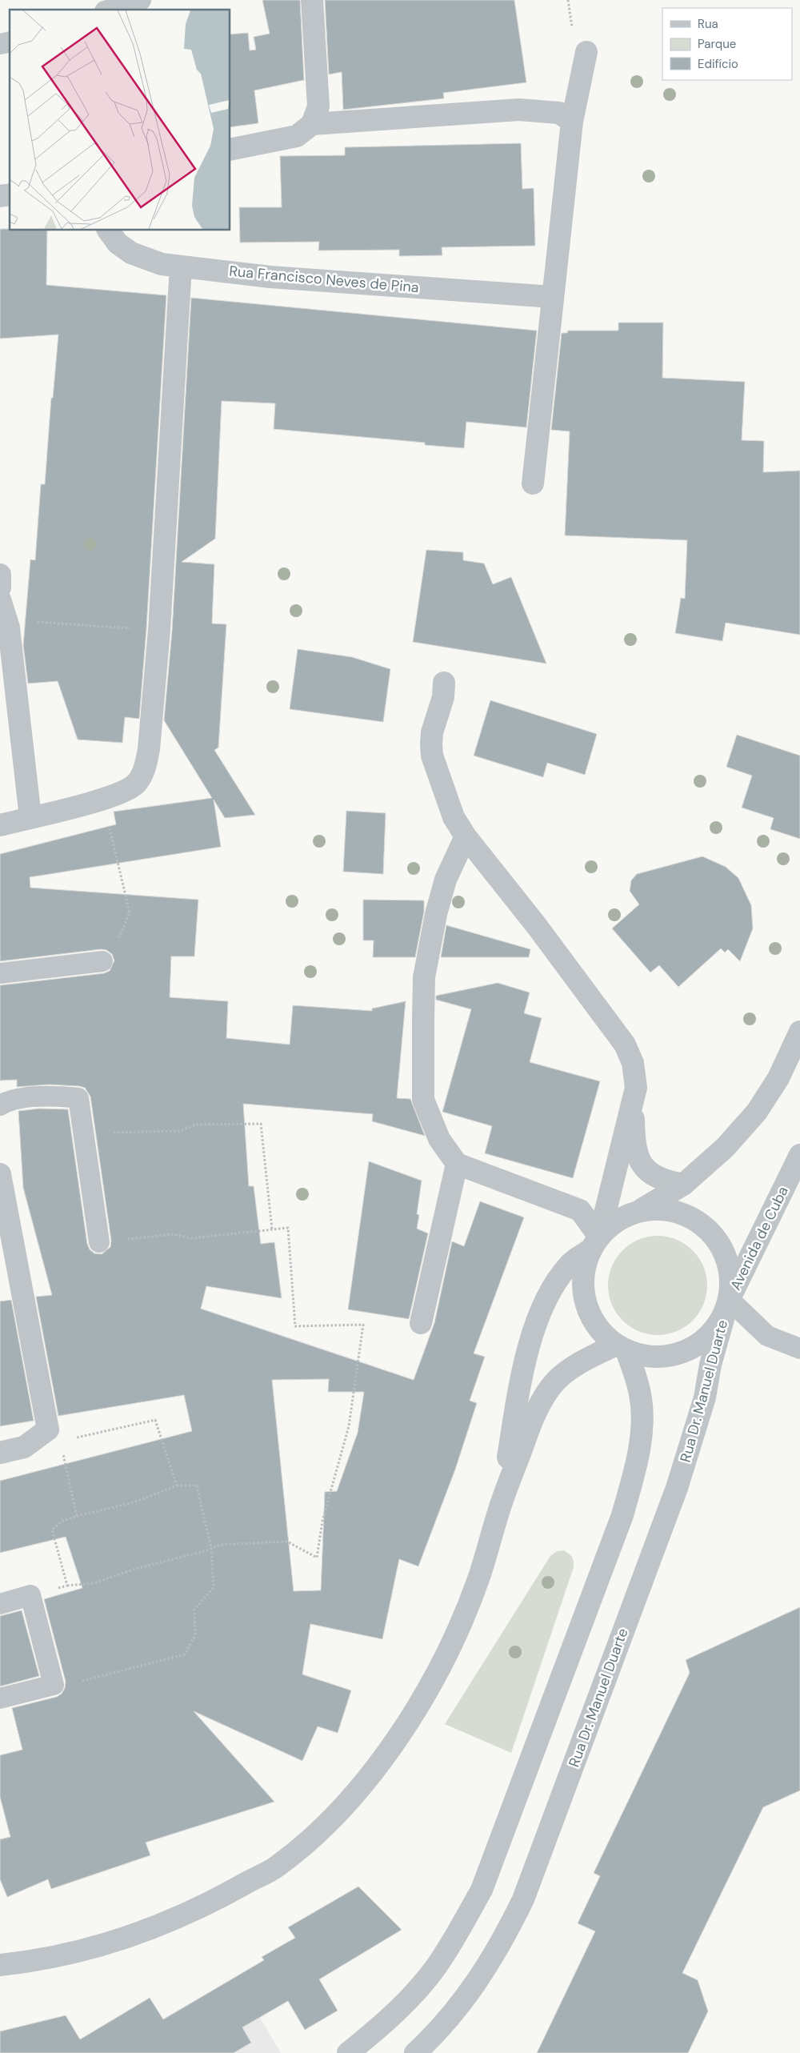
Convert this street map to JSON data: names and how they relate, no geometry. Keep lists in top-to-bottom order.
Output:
{
  "streets": {
    "street": ["Rua Francisco Neves de Pina", "Avenida de Cuba", "Rua Dr. Manuel Duarte"]
  },
  "crossings": [
    ["Avenida de Cuba", "Rua Dr. Manuel Duarte"]
  ],
  "legend": ["Rua", "Parque", "Edifício"]
}
